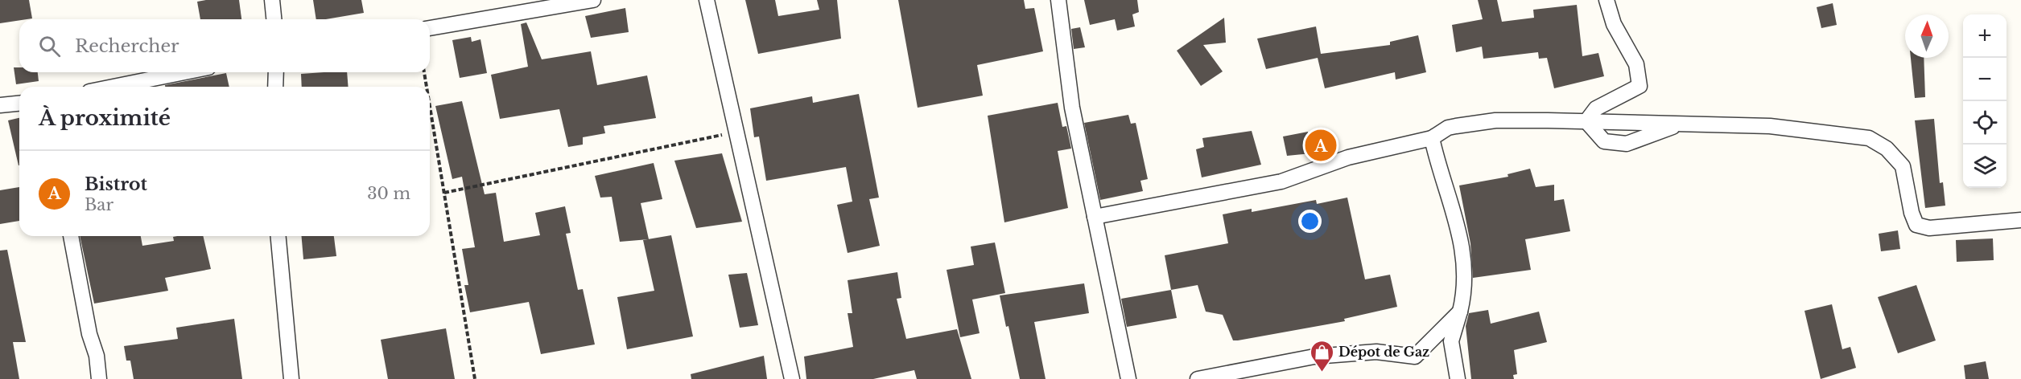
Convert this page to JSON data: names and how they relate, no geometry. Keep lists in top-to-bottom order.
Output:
{
  "places": {
    "shop": ["Dépot de Gaz"]
  },
  "north": "top",
  "page": {
    "map_buttons": ["+", "−"],
    "search": "Rechercher",
    "heading": "À proximité",
    "pins": "A",
    "list": [
      {
        "mark": "A",
        "name": "Bistrot",
        "note": "Bar",
        "value": "30 m"
      }
    ]
  }
}
